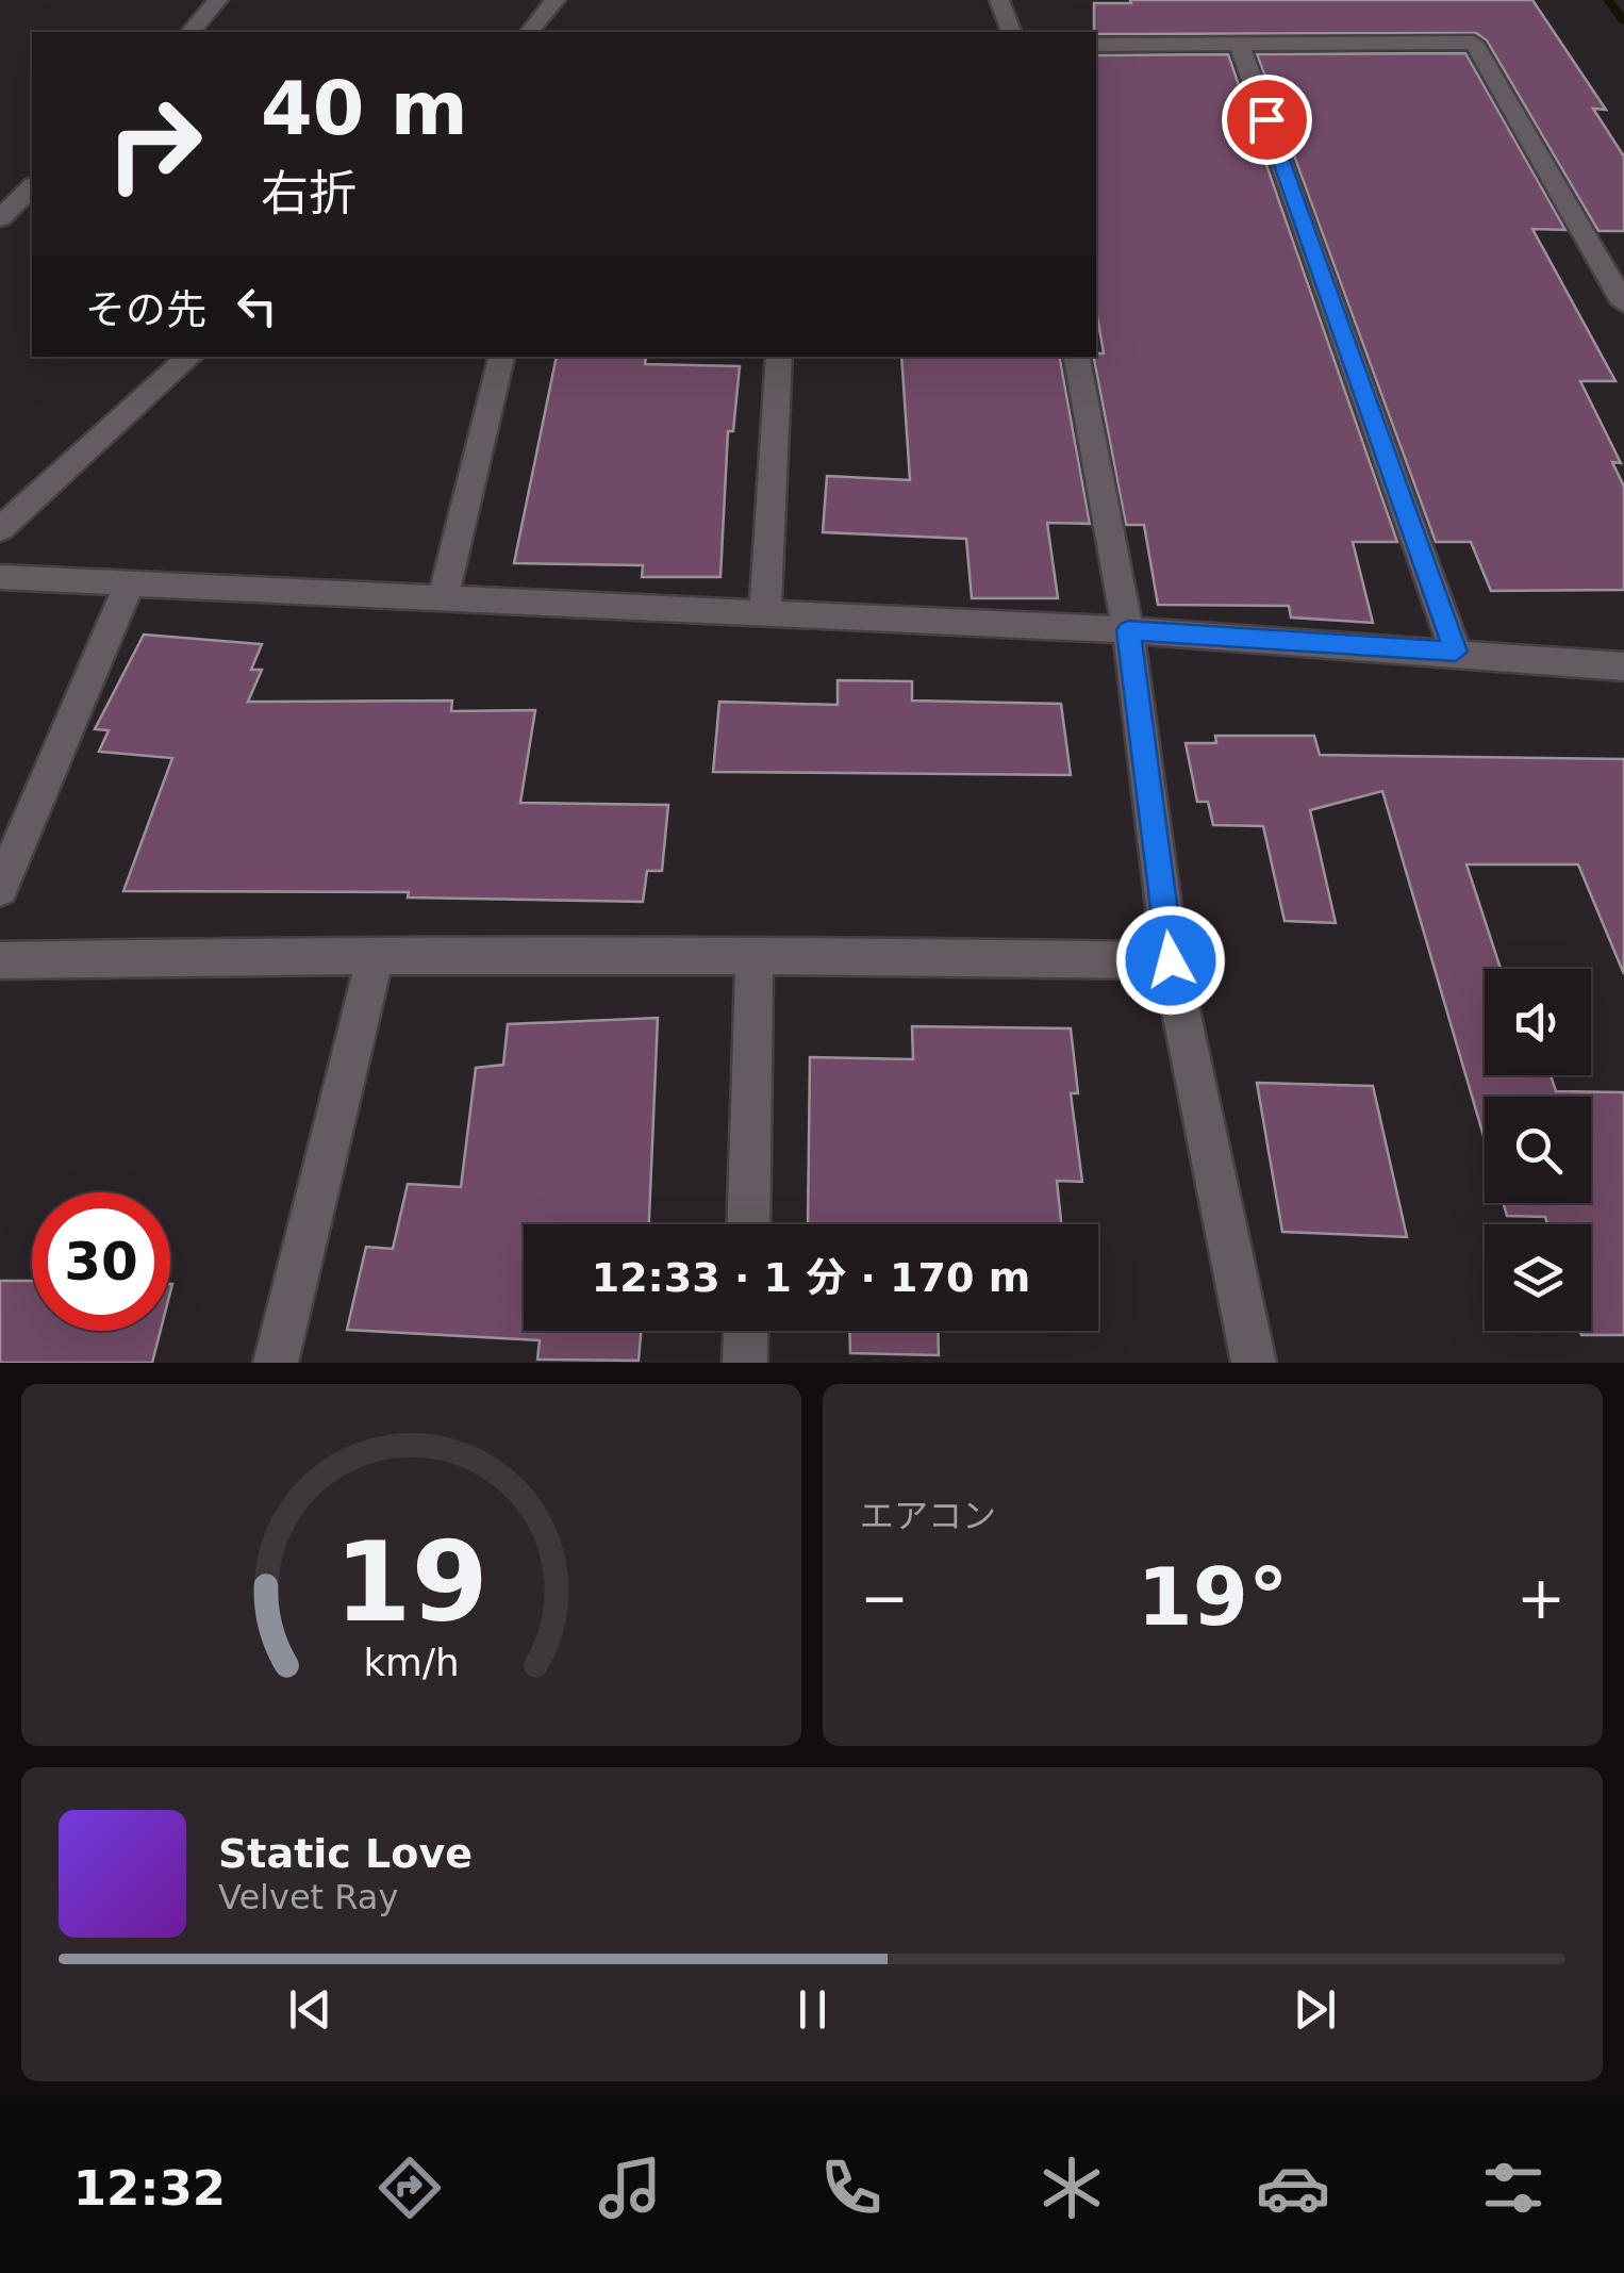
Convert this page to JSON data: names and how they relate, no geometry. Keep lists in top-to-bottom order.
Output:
{
  "page": {
    "turn": ["40 m", "右折"],
    "then": "その先",
    "limit": "30",
    "trip": "12:33 · 1 分 · 170 m",
    "tile": "エアコン",
    "heat": ["−", "19°", "+"],
    "song": ["Static Love", "Velvet Ray"],
    "tabs": "12:32",
    "gauge": ["19", "km/h"]
  }
}
